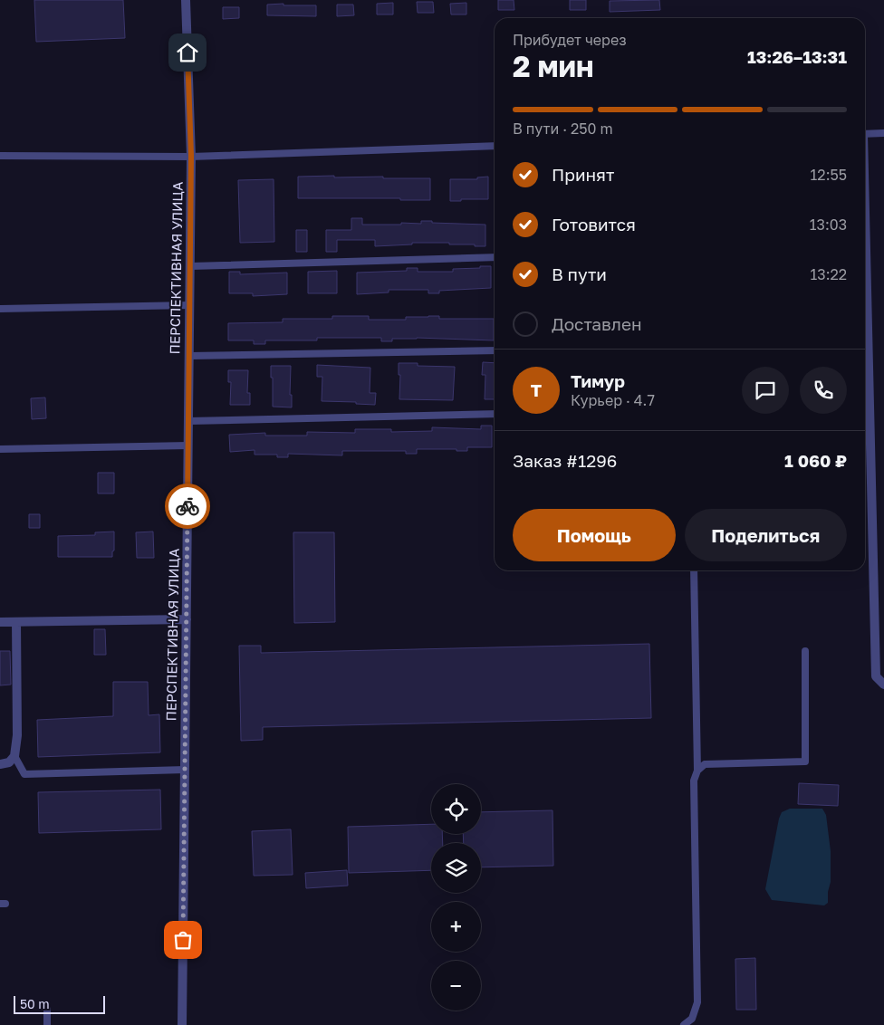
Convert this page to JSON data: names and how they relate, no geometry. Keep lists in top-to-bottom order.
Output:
{
  "streets": {
    "street": ["ПЕРСПЕКТИВНАЯ УЛИЦА"]
  },
  "scale_bar": "50 m",
  "page": {
    "heading": ["2 мин", "Прибудет через", "13:26–13:31"],
    "panel": [
      "Тимур",
      "Курьер · 4.7",
      "Заказ #1296",
      "1 060 ₽"
    ],
    "bar": "В пути · 250 m",
    "list": [
      ["Принят", "12:55"],
      ["Готовится", "13:03"],
      ["В пути", "13:22"],
      "Доставлен"
    ],
    "round": "Т",
    "buttons": ["Помощь", "Поделиться"],
    "map_buttons": ["+", "−"],
    "scale": "50 m"
  }
}
